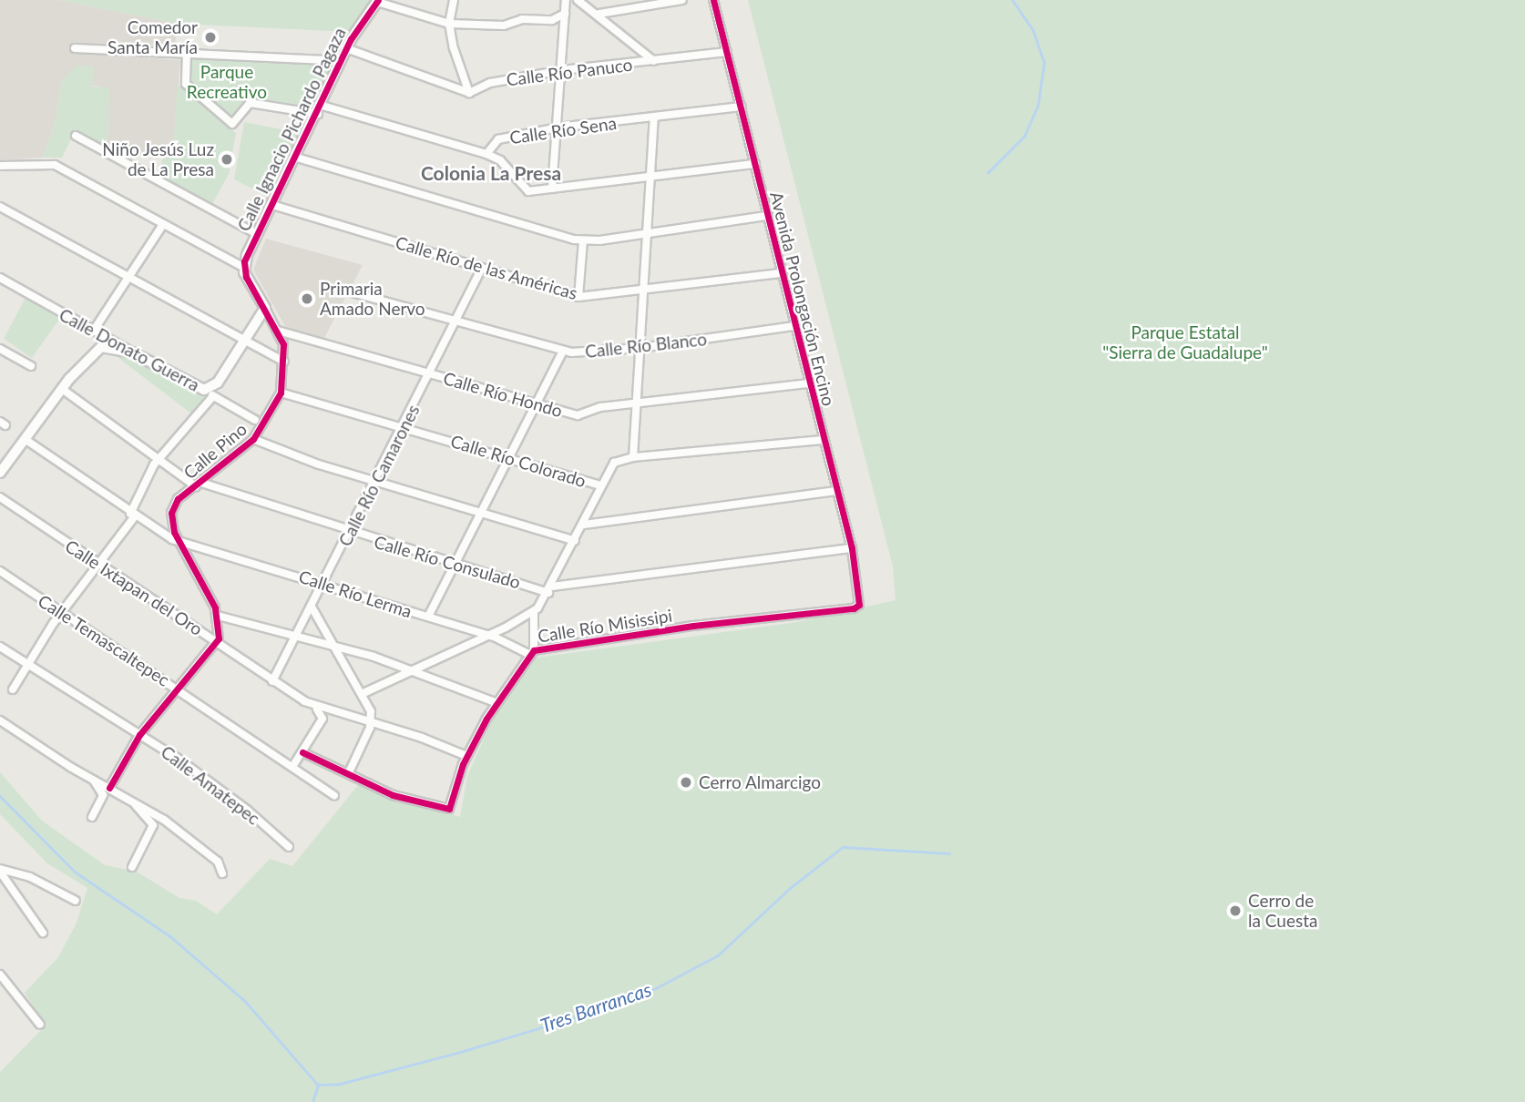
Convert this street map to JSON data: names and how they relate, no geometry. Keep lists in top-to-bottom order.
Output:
{
  "streets": {
    "street": [
      "Calle Río Panuco",
      "Calle Ignacio Pichardo Pagaza",
      "Calle Río Sena",
      "Calle Río de las Américas",
      "Avenida Prolongación Encino",
      "Calle Río Blanco",
      "Calle Donato Guerra",
      "Calle Río Hondo",
      "Calle Pino",
      "Calle Río Colorado",
      "Calle Río Camarones",
      "Calle Río Consulado",
      "Calle Ixtapan del Oro",
      "Calle Río Lerma",
      "Calle Río Misissipi",
      "Calle Temascaltepec",
      "Calle Amatepec"
    ]
  },
  "crossings": [
    ["Calle Río Panuco", "Avenida Prolongación Encino"],
    ["Calle Ignacio Pichardo Pagaza", "Calle Río Sena"],
    ["Calle Ignacio Pichardo Pagaza", "Calle Río de las Américas"],
    ["Calle Ignacio Pichardo Pagaza", "Calle Pino"],
    ["Calle Río Sena", "Avenida Prolongación Encino"],
    ["Calle Río de las Américas", "Avenida Prolongación Encino"],
    ["Calle Río de las Américas", "Calle Río Camarones"],
    ["Avenida Prolongación Encino", "Calle Río Blanco"],
    ["Avenida Prolongación Encino", "Calle Río Hondo"],
    ["Avenida Prolongación Encino", "Calle Río Colorado"],
    ["Avenida Prolongación Encino", "Calle Río Consulado"],
    ["Avenida Prolongación Encino", "Calle Río Misissipi"],
    ["Calle Río Blanco", "Calle Río Camarones"],
    ["Calle Río Hondo", "Calle Pino"],
    ["Calle Río Hondo", "Calle Río Camarones"],
    ["Calle Pino", "Calle Río Colorado"],
    ["Calle Pino", "Calle Río Consulado"],
    ["Calle Pino", "Calle Ixtapan del Oro"],
    ["Calle Pino", "Calle Río Lerma"],
    ["Calle Río Colorado", "Calle Río Camarones"],
    ["Calle Río Camarones", "Calle Río Consulado"],
    ["Calle Río Camarones", "Calle Ixtapan del Oro"],
    ["Calle Río Camarones", "Calle Río Lerma"],
    ["Calle Ixtapan del Oro", "Calle Río Misissipi"],
    ["Calle Río Lerma", "Calle Río Misissipi"]
  ],
  "districts": ["Colonia La Presa"],
  "water": ["Tres Barrancas"],
  "parks": ["Parque Recreativo", "Parque Estatal \"Sierra de Guadalupe\""],
  "places": [
    "Comedor Santa María",
    "Niño Jesús Luz de La Presa",
    "Primaria Amado Nervo",
    "Cerro Almarcigo",
    "Cerro de la Cuesta"
  ]
}
